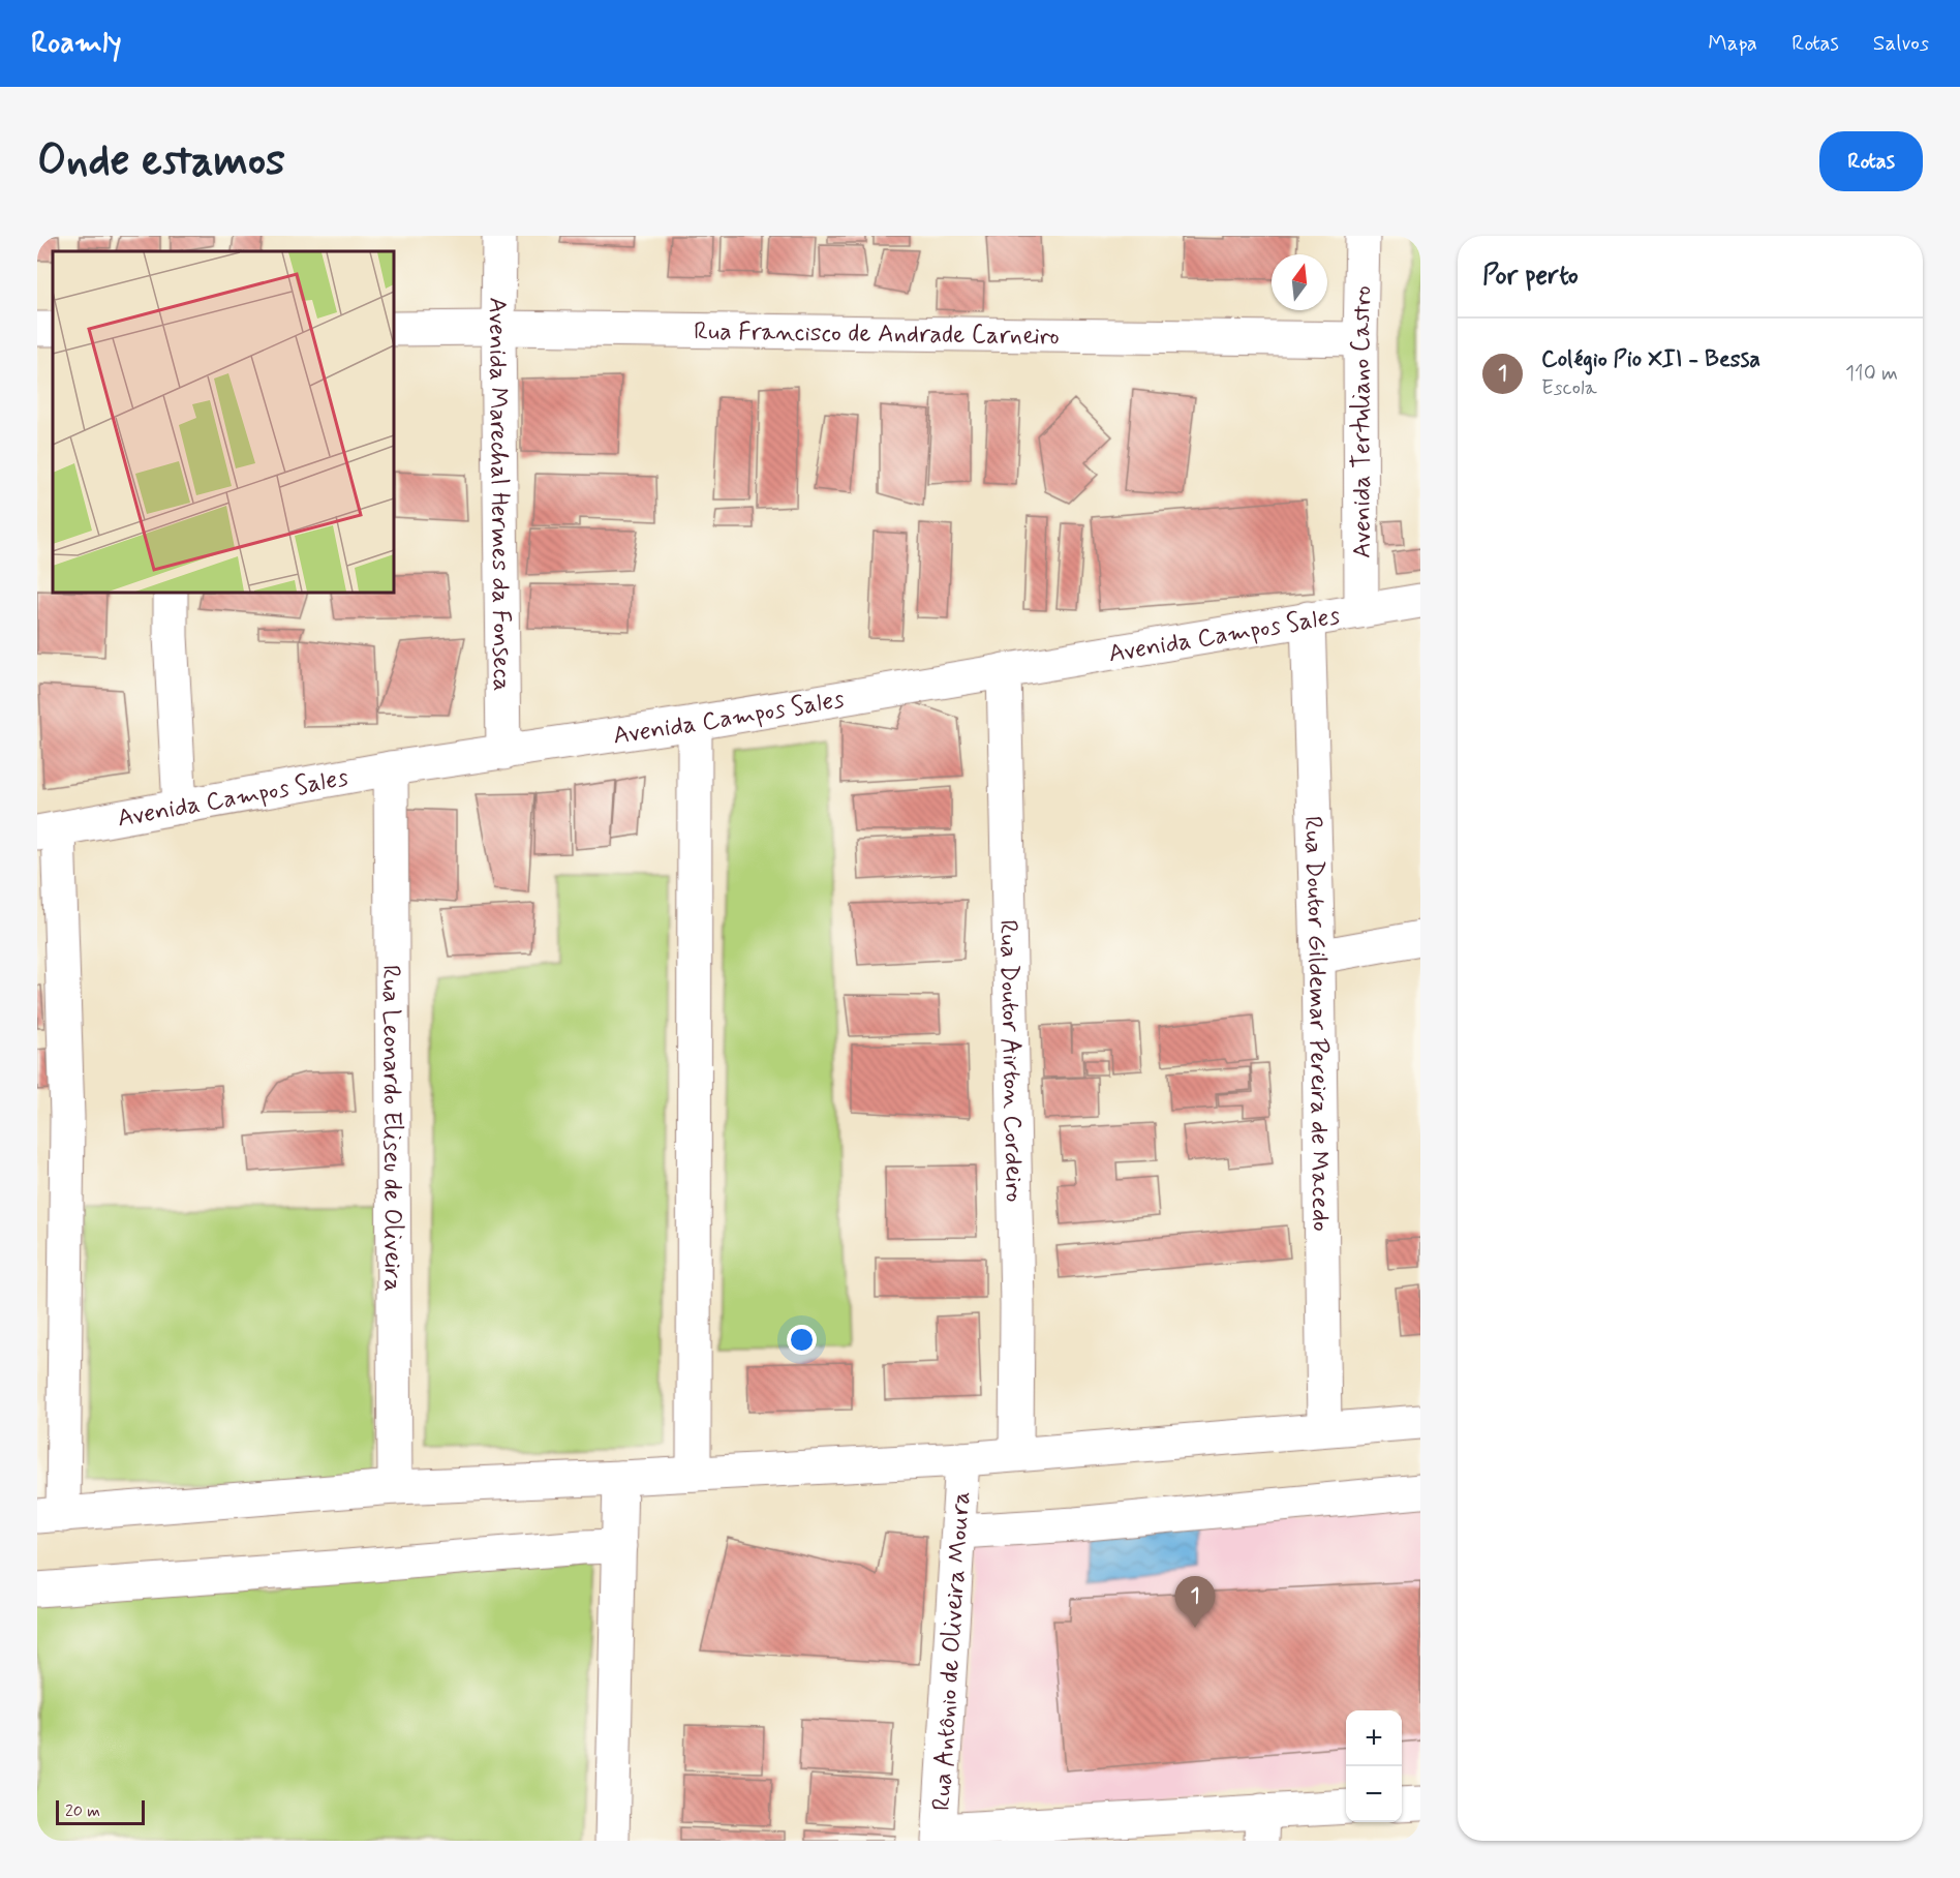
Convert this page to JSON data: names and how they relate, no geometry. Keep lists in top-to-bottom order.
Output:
{
  "streets": {
    "street": [
      "Rua Francisco de Andrade Carneiro",
      "Avenida Tertuliano Castro",
      "Avenida Marechal Hermes da Fonseca",
      "Avenida Campos Sales",
      "Rua Doutor Gildemar Pereira de Macedo",
      "Rua Doutor Airton Cordeiro",
      "Rua Leonardo Eliseu de Oliveira",
      "Rua Antônio de Oliveira Moura"
    ]
  },
  "crossings": [
    ["Rua Francisco de Andrade Carneiro", "Avenida Tertuliano Castro"],
    ["Rua Francisco de Andrade Carneiro", "Avenida Marechal Hermes da Fonseca"],
    ["Avenida Tertuliano Castro", "Avenida Campos Sales"],
    ["Avenida Marechal Hermes da Fonseca", "Avenida Campos Sales"],
    ["Avenida Campos Sales", "Rua Doutor Gildemar Pereira de Macedo"],
    ["Avenida Campos Sales", "Rua Doutor Airton Cordeiro"],
    ["Avenida Campos Sales", "Rua Leonardo Eliseu de Oliveira"]
  ],
  "scale_bar": "20 m",
  "north": "top",
  "page": {
    "header": "Roamly",
    "nav": ["Mapa", "Rotas", "Salvos"],
    "buttons": "Rotas",
    "title": "Onde estamos",
    "heading": "Por perto",
    "list": [
      {
        "mark": "1",
        "name": "Colégio Pio XII - Bessa",
        "note": "Escola",
        "value": "110 m"
      }
    ],
    "pins": "1",
    "map_buttons": ["+", "−"],
    "scale": "20 m"
  }
}
